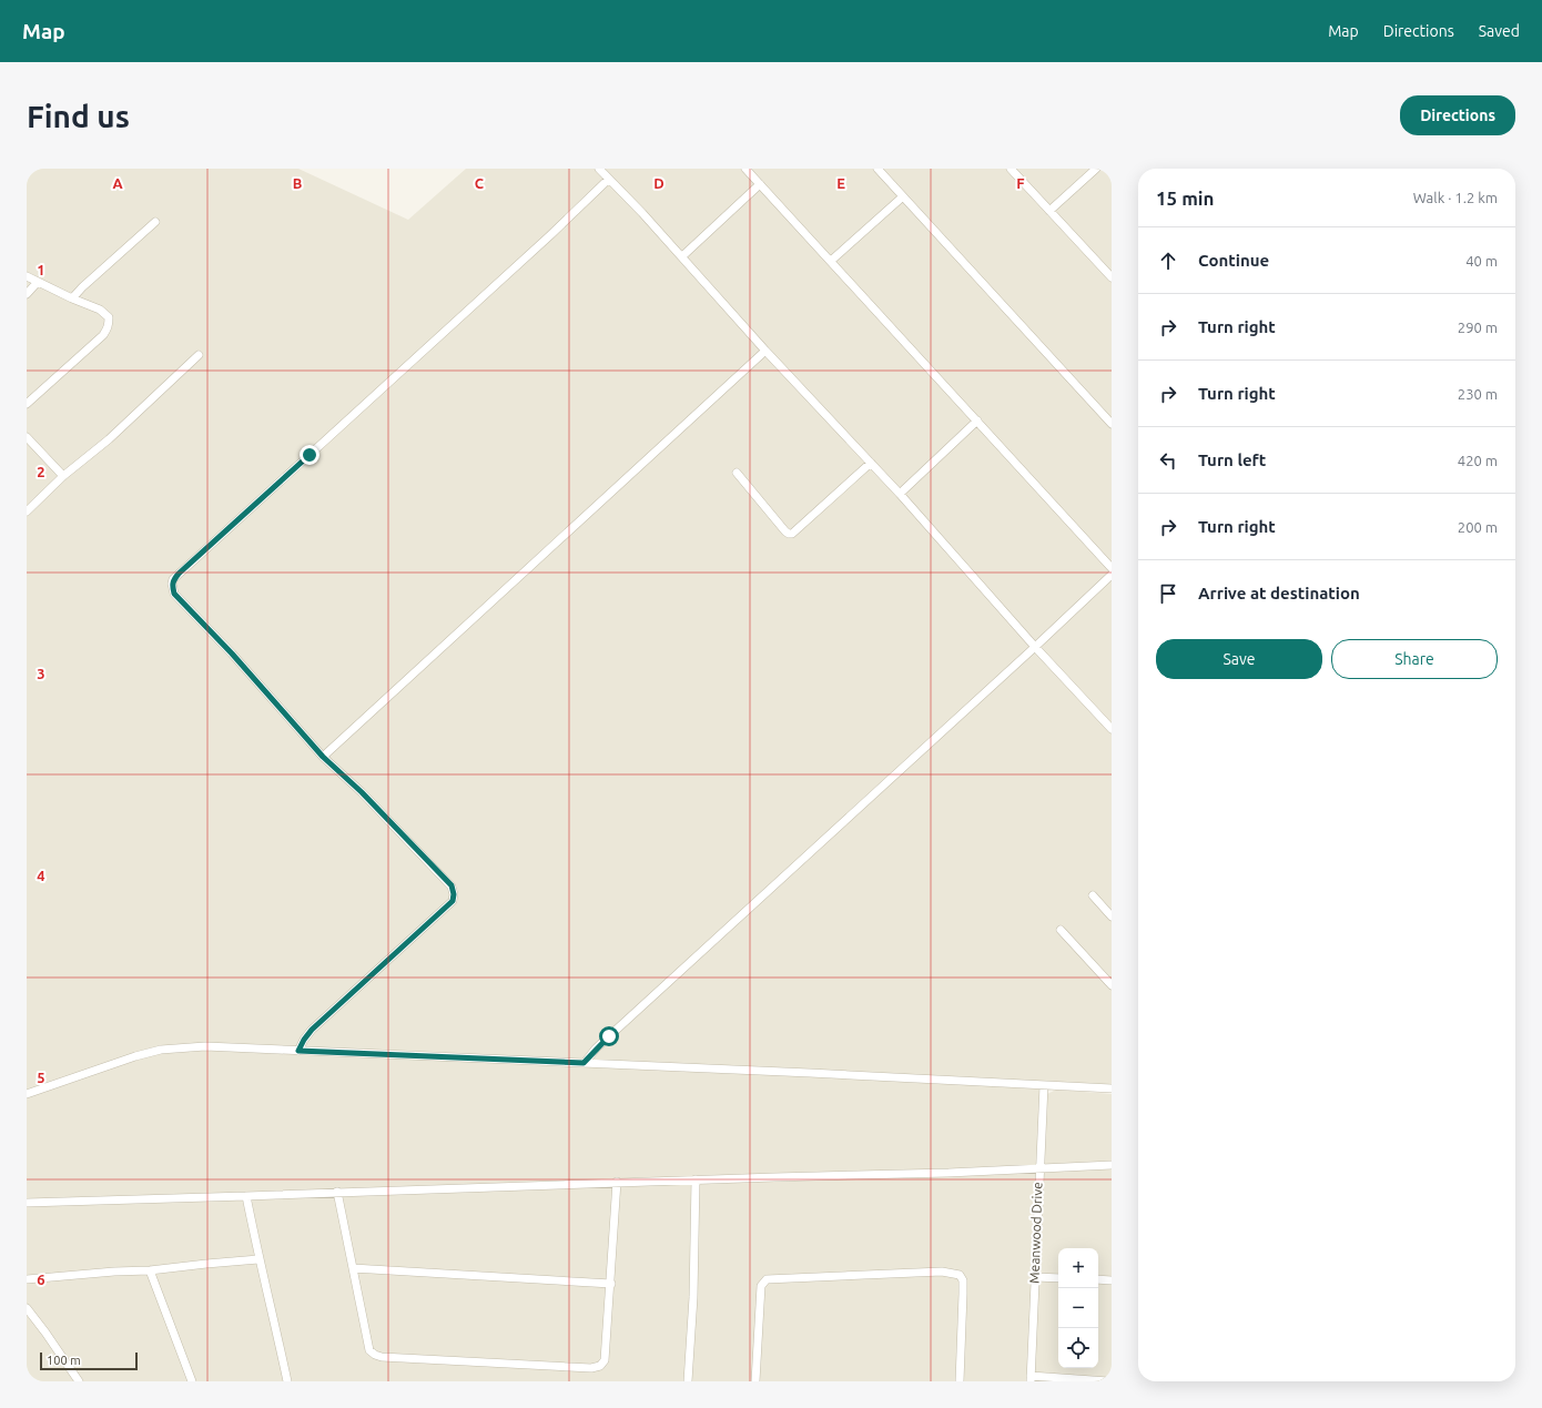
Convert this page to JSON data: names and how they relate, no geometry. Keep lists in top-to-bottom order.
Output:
{
  "streets": {
    "street": ["Meanwood Drive"]
  },
  "scale_bar": "100 m",
  "page": {
    "header": "Map",
    "nav": ["Map", "Directions", "Saved"],
    "buttons": [
      "Directions",
      ["Save", "Share"]
    ],
    "title": "Find us",
    "heading": ["15 min", "Walk · 1.2 km"],
    "list": [
      ["Continue", "40 m"],
      ["Turn right", "290 m"],
      ["Turn right", "230 m"],
      ["Turn left", "420 m"],
      ["Turn right", "200 m"],
      "Arrive at destination"
    ],
    "map_buttons": ["+", "−"],
    "scale": "100 m"
  },
  "grid": {
    "columns": [
      "A",
      "B",
      "C",
      "D",
      "E",
      "F"
    ],
    "rows": [
      "1",
      "2",
      "3",
      "4",
      "5",
      "6"
    ]
  }
}
